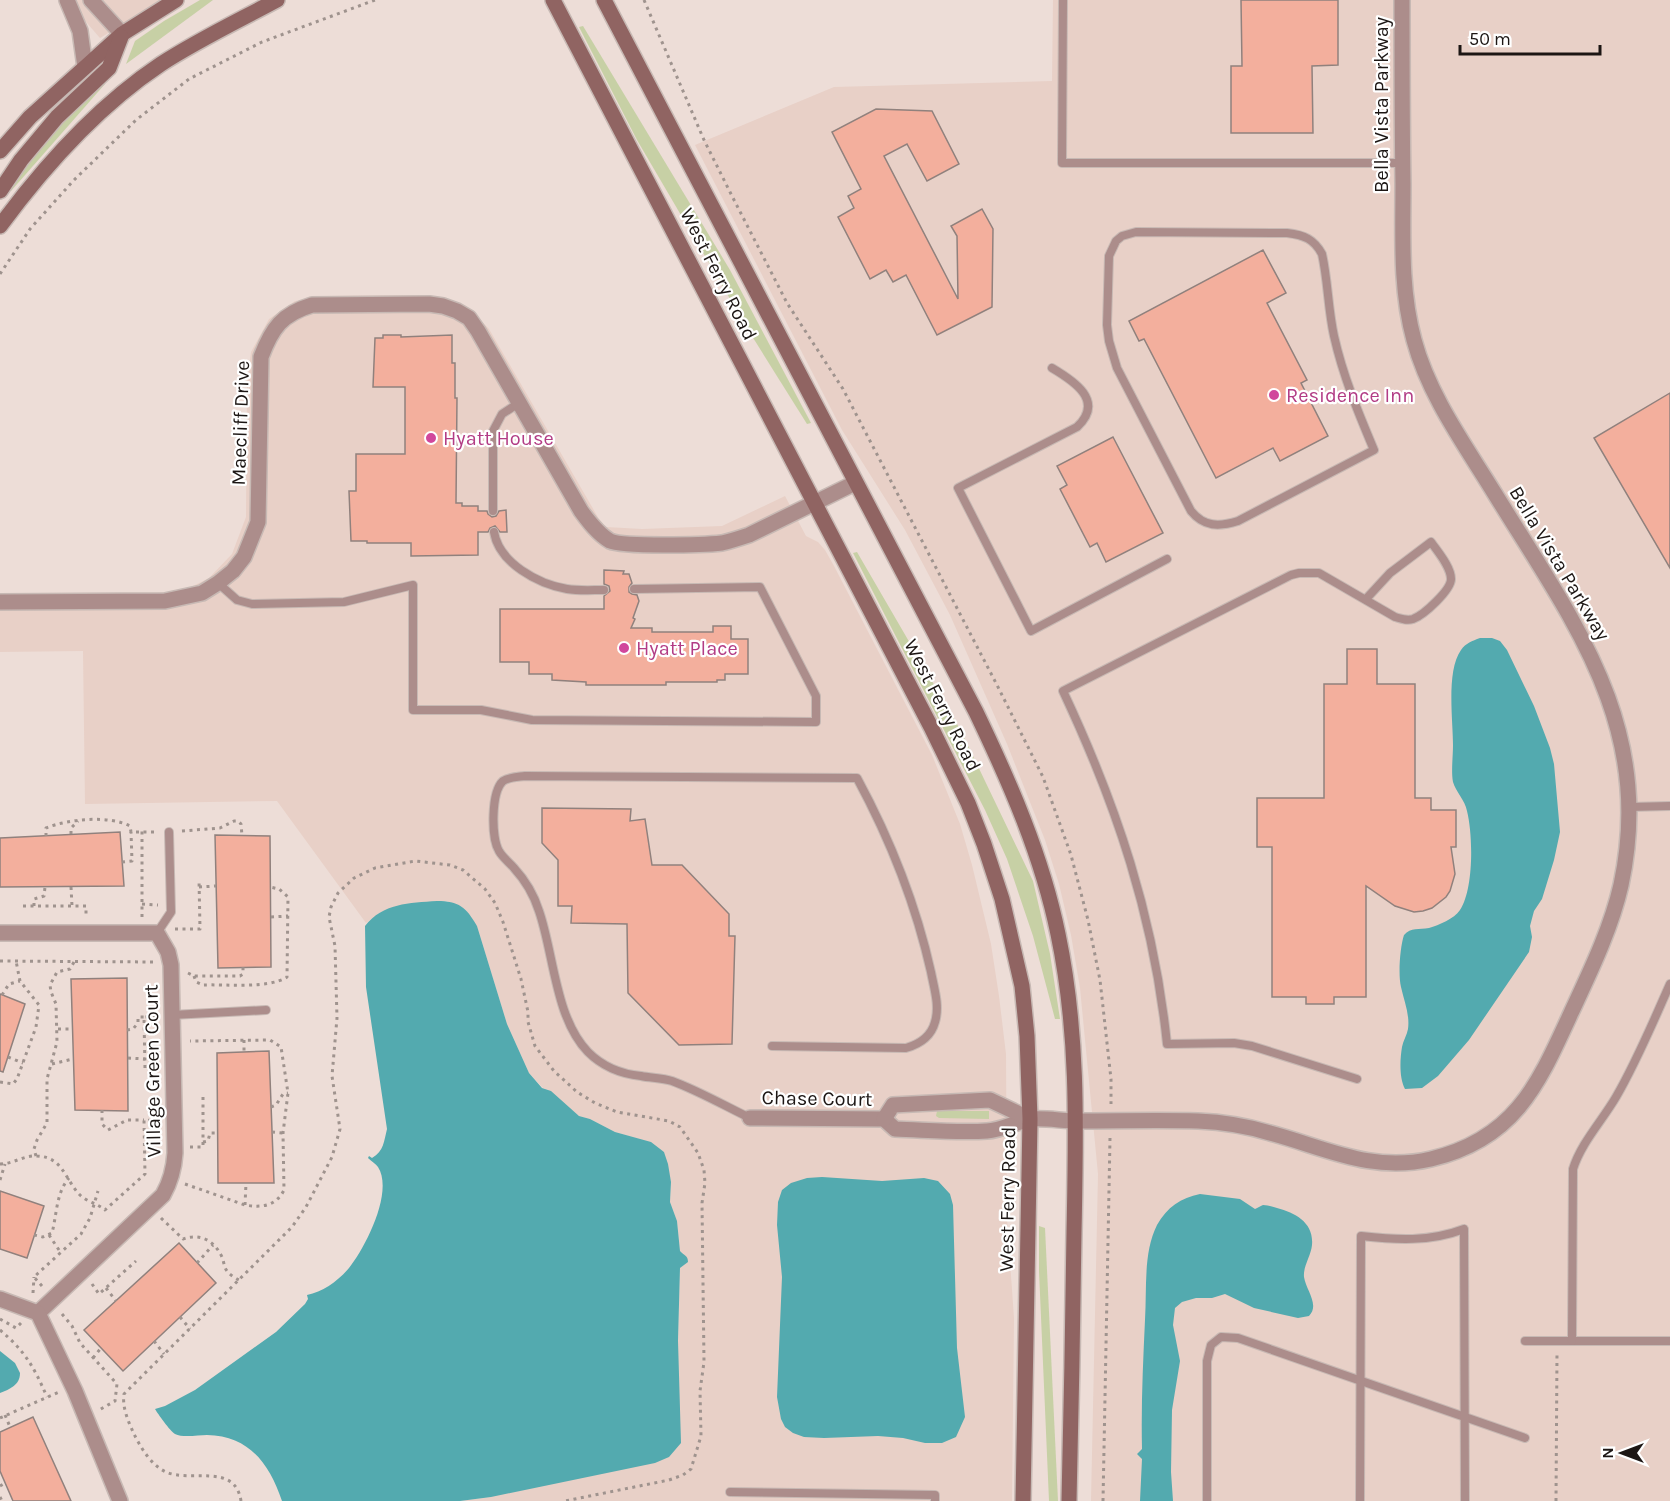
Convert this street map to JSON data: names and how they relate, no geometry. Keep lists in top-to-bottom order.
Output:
{
  "streets": {
    "main road": ["West Ferry Road"],
    "street": [
      "Bella Vista Parkway",
      "Maecliff Drive",
      "Village Green Court",
      "Chase Court"
    ]
  },
  "crossings": [
    ["Bella Vista Parkway", "West Ferry Road"],
    ["Bella Vista Parkway", "Chase Court"],
    ["West Ferry Road", "Maecliff Drive"],
    ["West Ferry Road", "Chase Court"]
  ],
  "places": ["Residence Inn", "Hyatt House", "Hyatt Place"],
  "scale_bar": "50 m",
  "north": "left"
}
